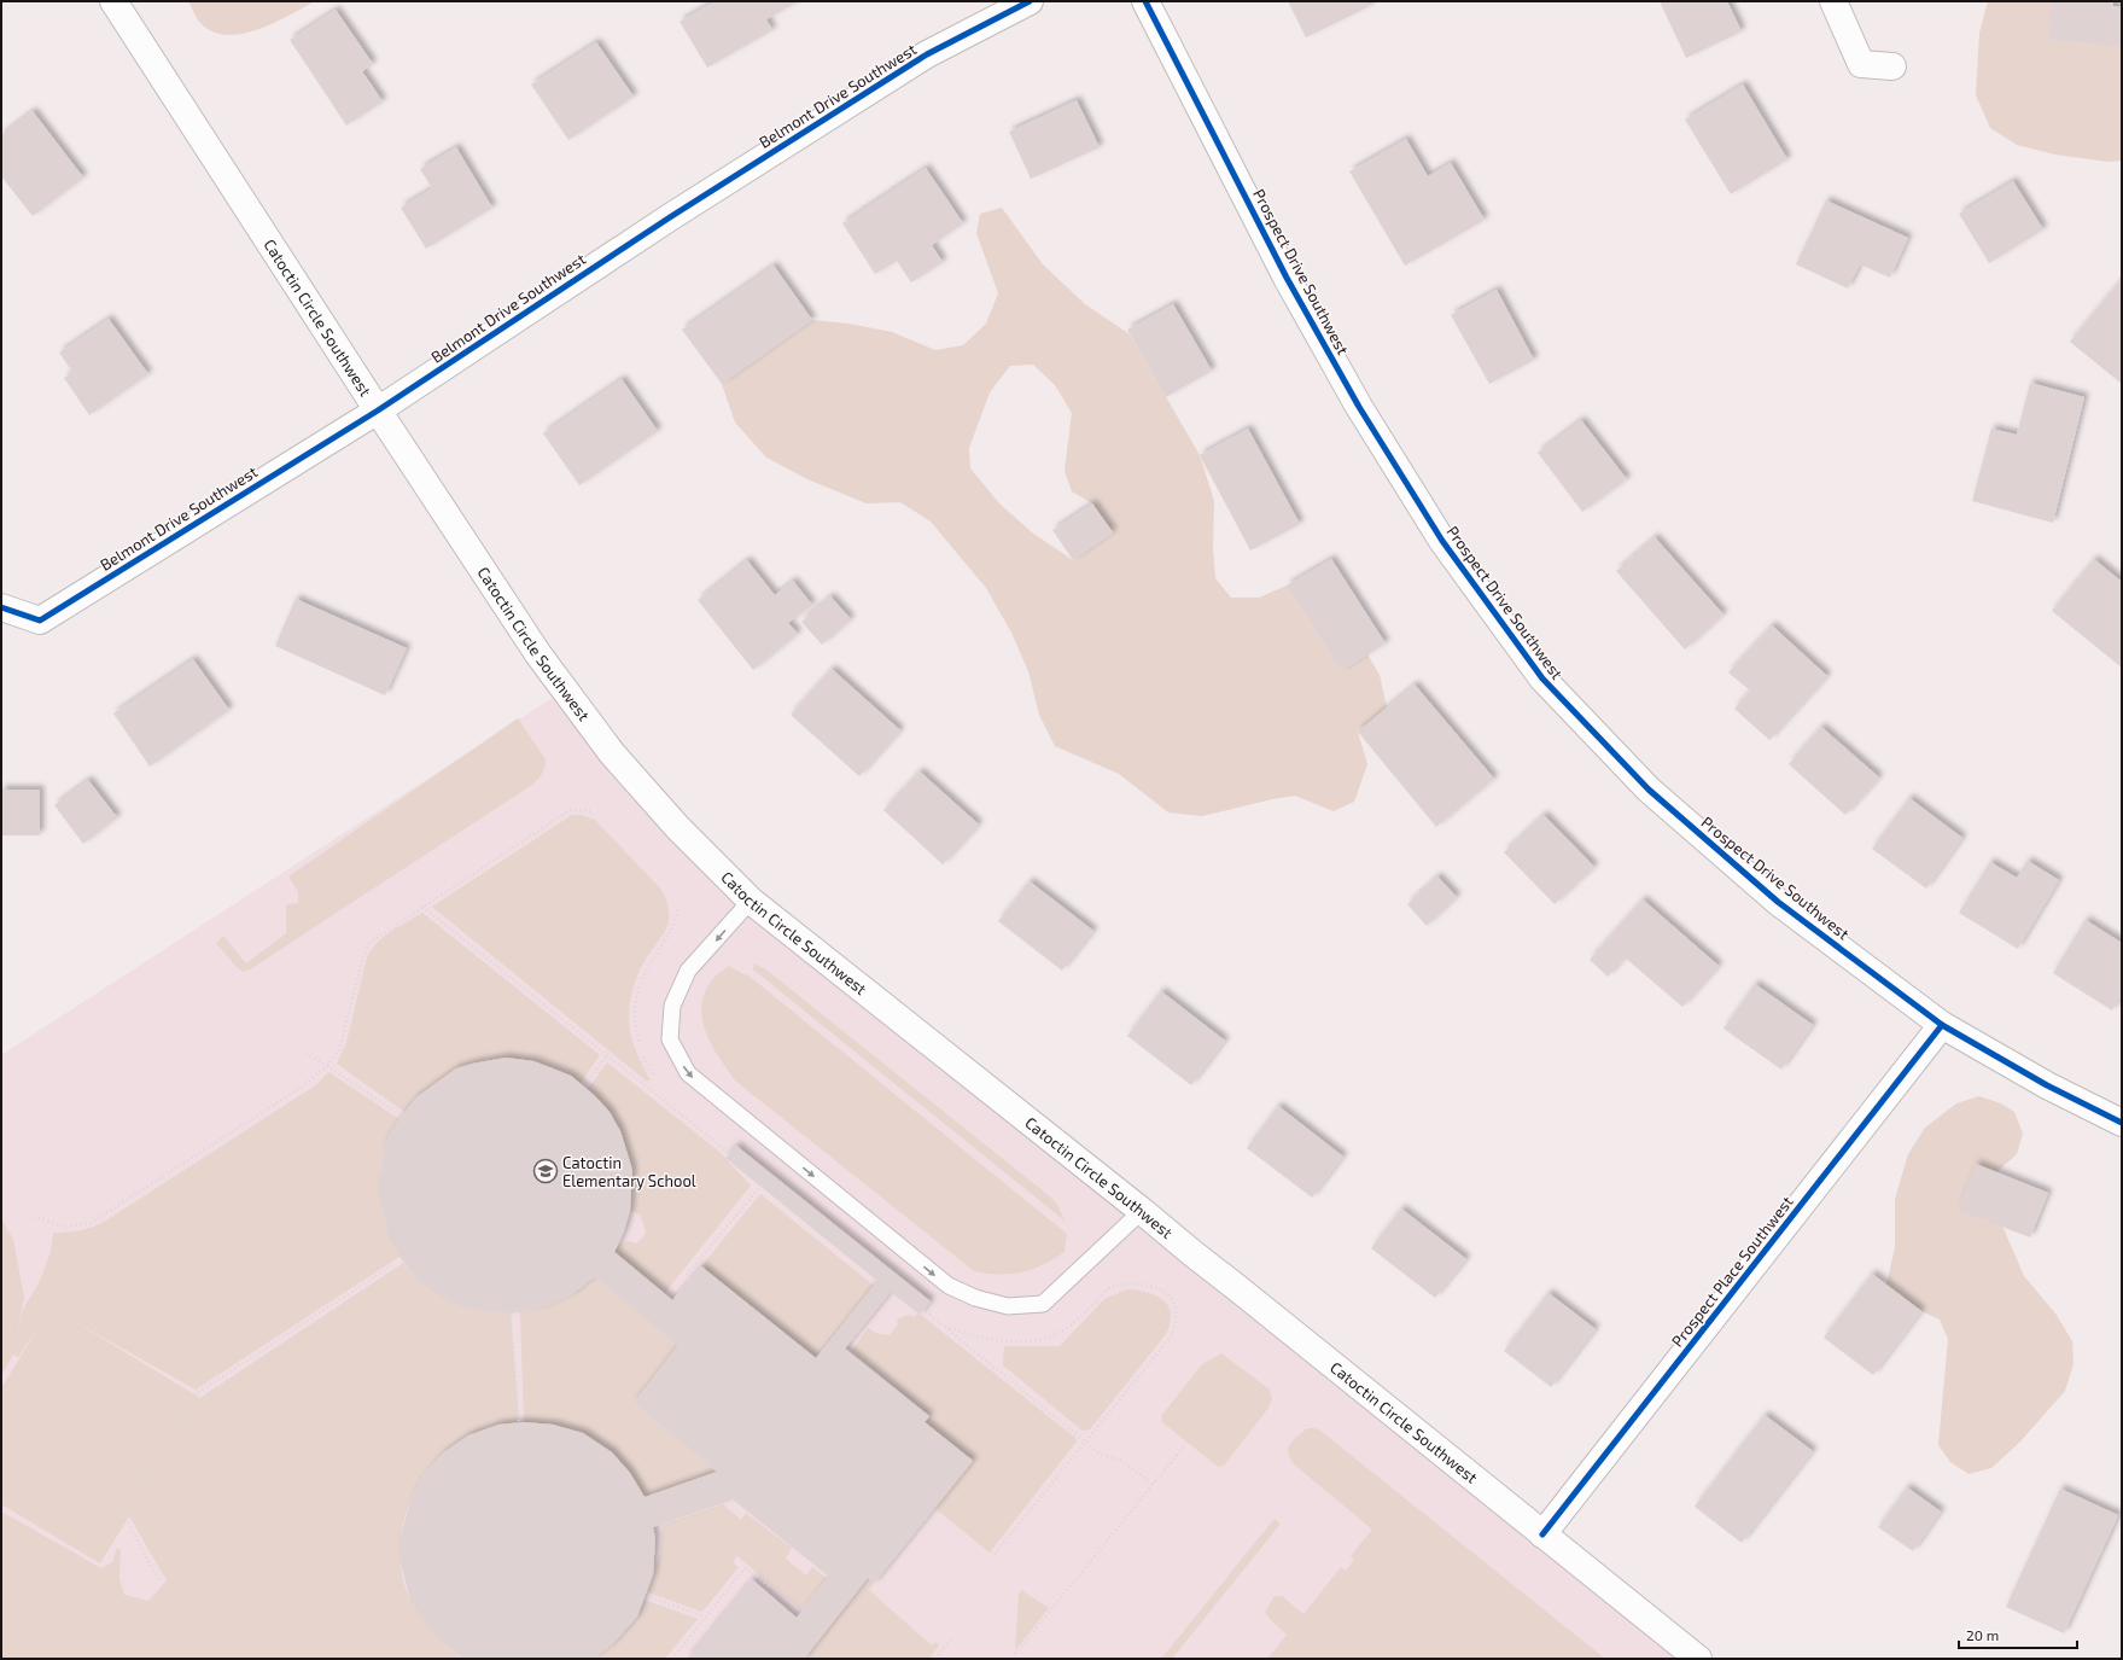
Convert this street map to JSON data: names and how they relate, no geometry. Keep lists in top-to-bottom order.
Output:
{
  "streets": {
    "street": [
      "Belmont Drive Southwest",
      "Prospect Drive Southwest",
      "Catoctin Circle Southwest",
      "Prospect Place Southwest"
    ]
  },
  "crossings": [
    ["Belmont Drive Southwest", "Catoctin Circle Southwest"],
    ["Prospect Drive Southwest", "Prospect Place Southwest"],
    ["Catoctin Circle Southwest", "Prospect Place Southwest"]
  ],
  "places": {
    "school or university": ["Catoctin Elementary School"]
  },
  "scale_bar": "20 m"
}
